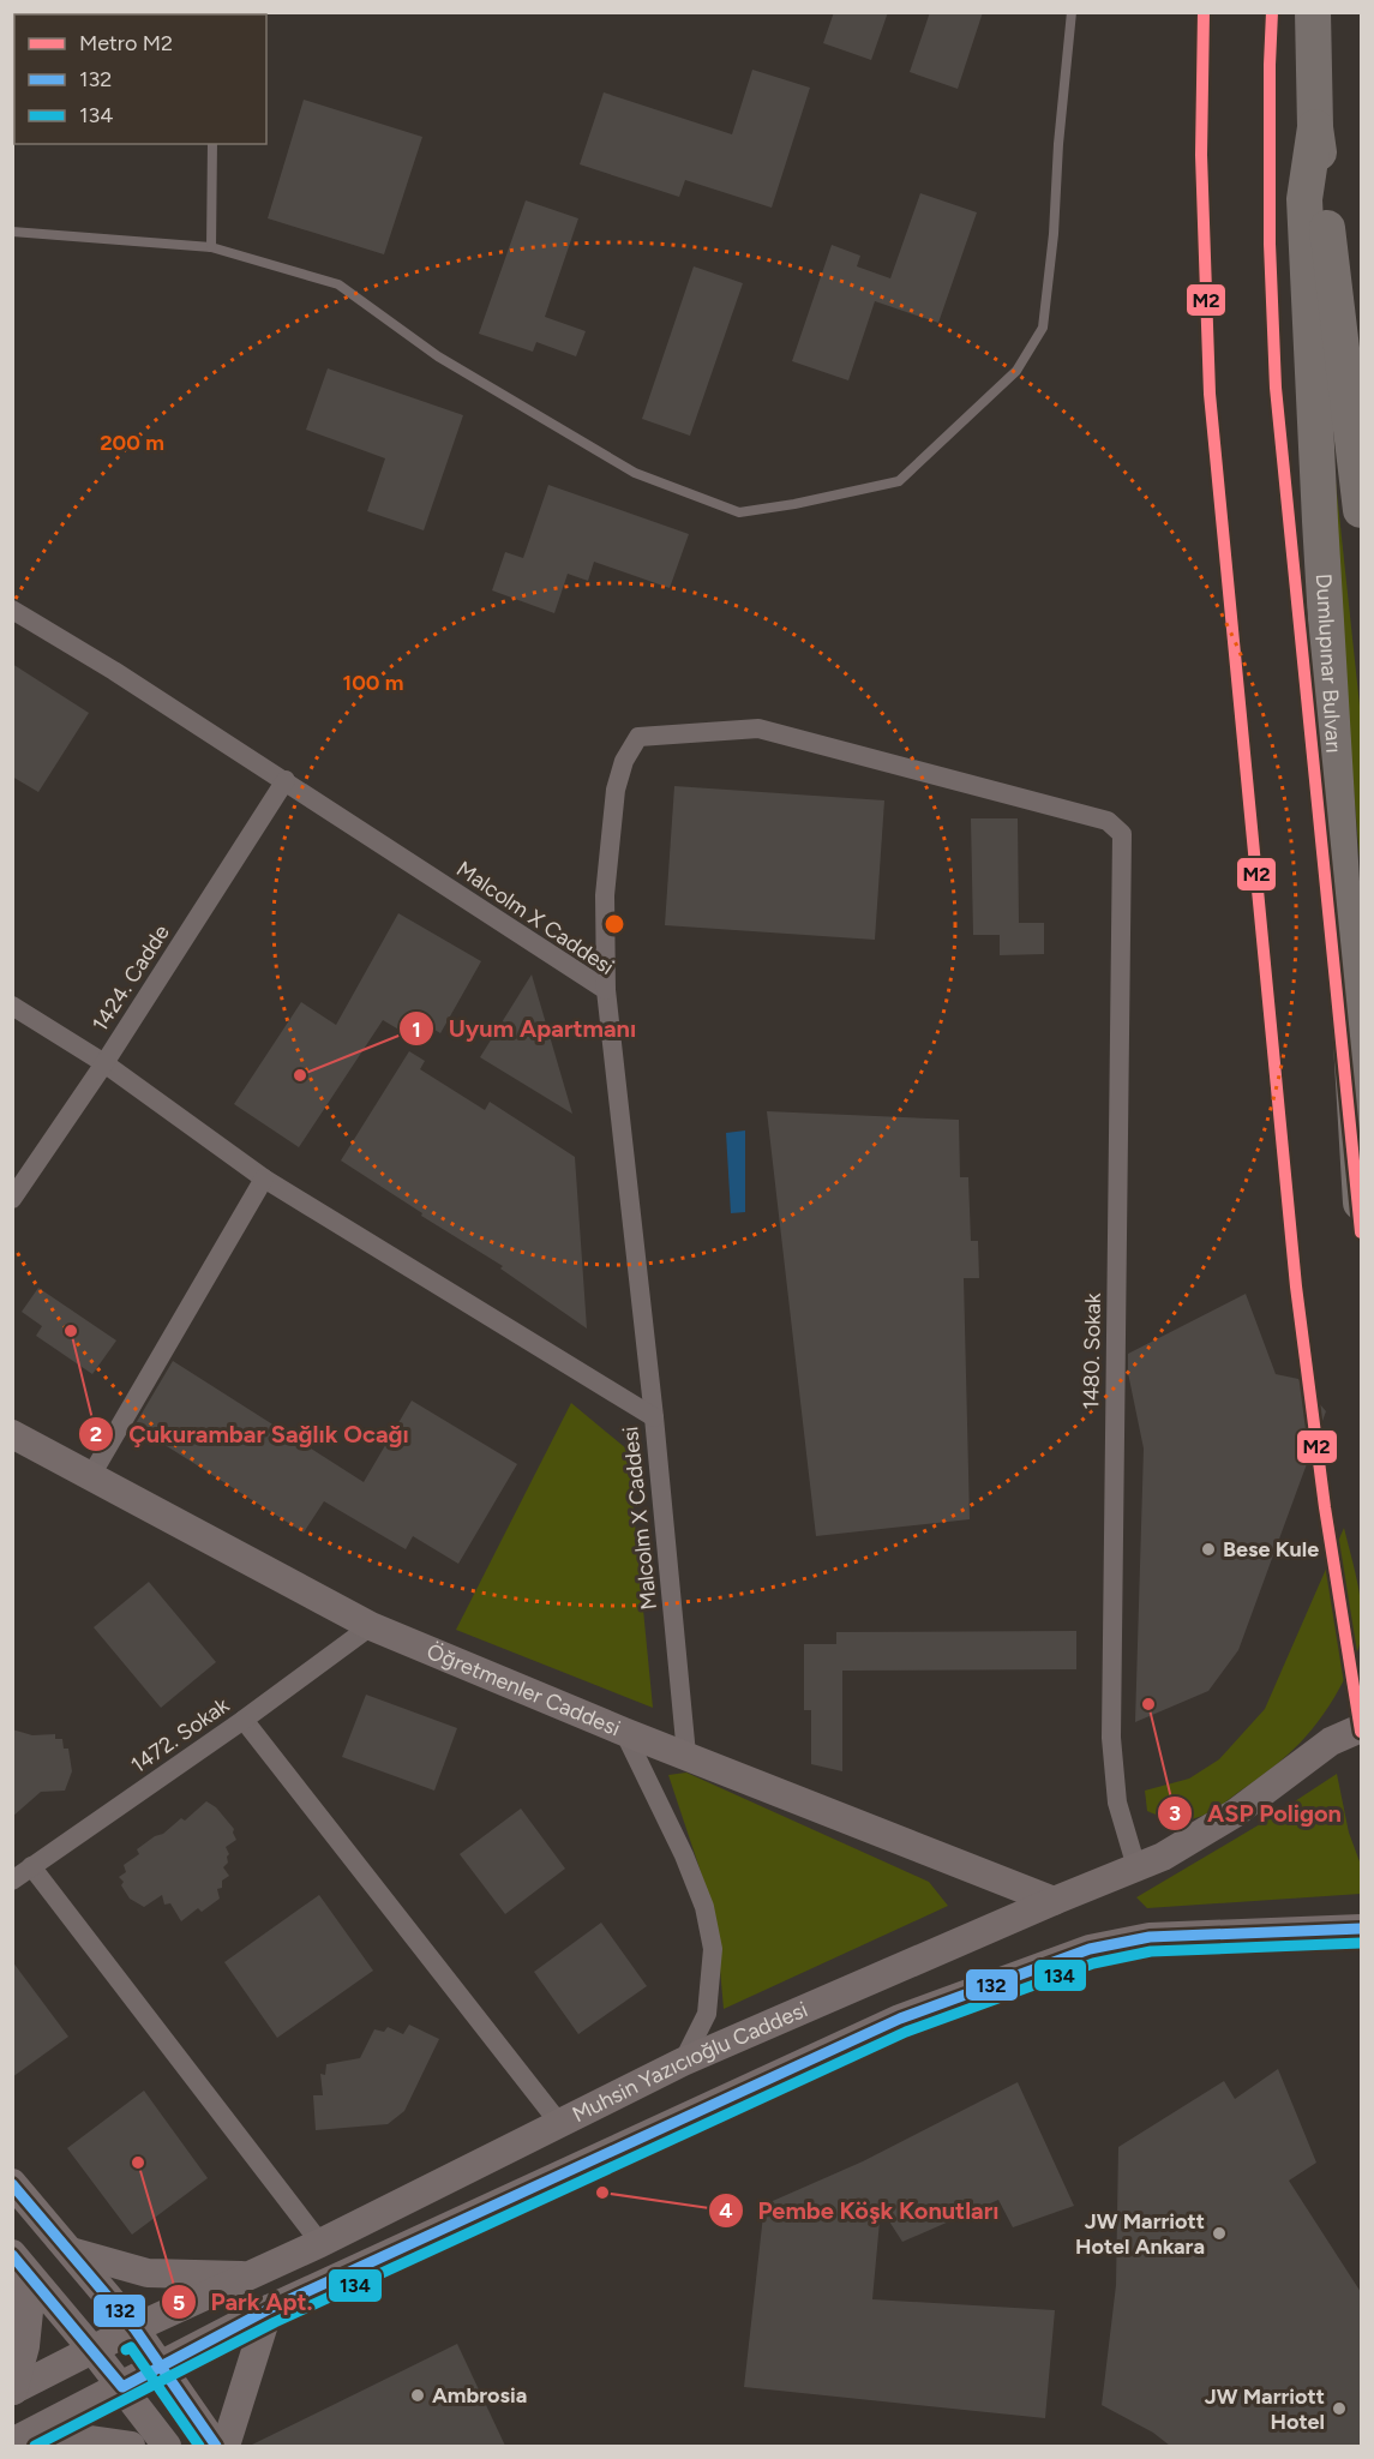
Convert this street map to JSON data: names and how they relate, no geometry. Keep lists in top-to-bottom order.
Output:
{
  "streets": {
    "highway": ["Dumlupınar Bulvarı"],
    "main road": ["Öğretmenler Caddesi", "Muhsin Yazıcıoğlu Caddesi"],
    "street": [
      "Malcolm X Caddesi",
      "1424. Cadde",
      "1480. Sokak",
      "1472. Sokak"
    ]
  },
  "crossings": [
    ["Malcolm X Caddesi", "1424. Cadde"],
    ["Malcolm X Caddesi", "1480. Sokak"],
    ["Malcolm X Caddesi", "Öğretmenler Caddesi"],
    ["1480. Sokak", "Muhsin Yazıcıoğlu Caddesi"],
    ["Öğretmenler Caddesi", "1472. Sokak"],
    ["Öğretmenler Caddesi", "Muhsin Yazıcıoğlu Caddesi"]
  ],
  "places": [
    "Uyum Apartmanı",
    "Çukurambar Sağlık Ocağı",
    "Bese Kule",
    "ASP Poligon",
    "Park Apt.",
    "Pembe Köşk Konutları",
    "JW Marriott Hotel Ankara",
    "Ambrosia",
    "JW Marriott Hotel"
  ],
  "lines": ["metro line M2", "transit line 132", "transit line 134"],
  "legend": ["Metro M2", "132", "134"],
  "rings": ["200 m", "100 m"]
}
